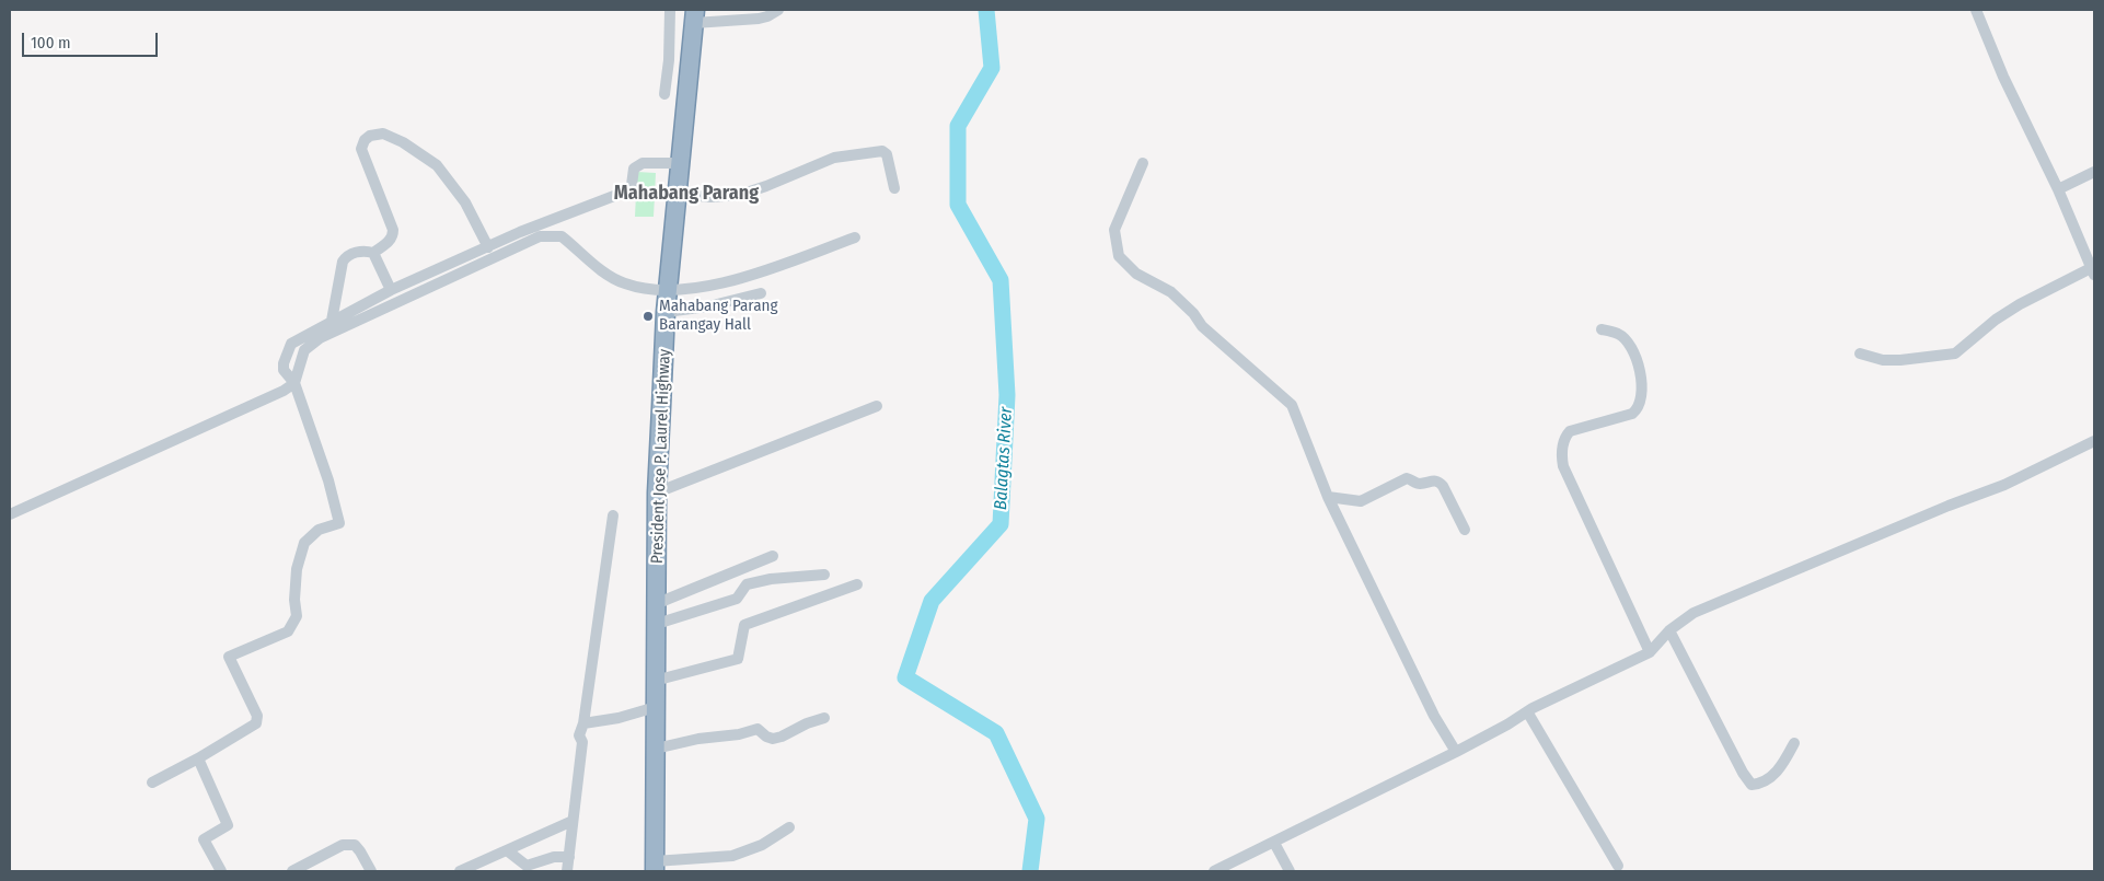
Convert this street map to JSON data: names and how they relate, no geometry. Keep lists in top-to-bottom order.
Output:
{
  "streets": {
    "highway": ["President Jose P. Laurel Highway"]
  },
  "districts": ["Mahabang Parang"],
  "water": ["Balagtas River"],
  "places": ["Mahabang Parang Barangay Hall"],
  "scale_bar": "100 m"
}
